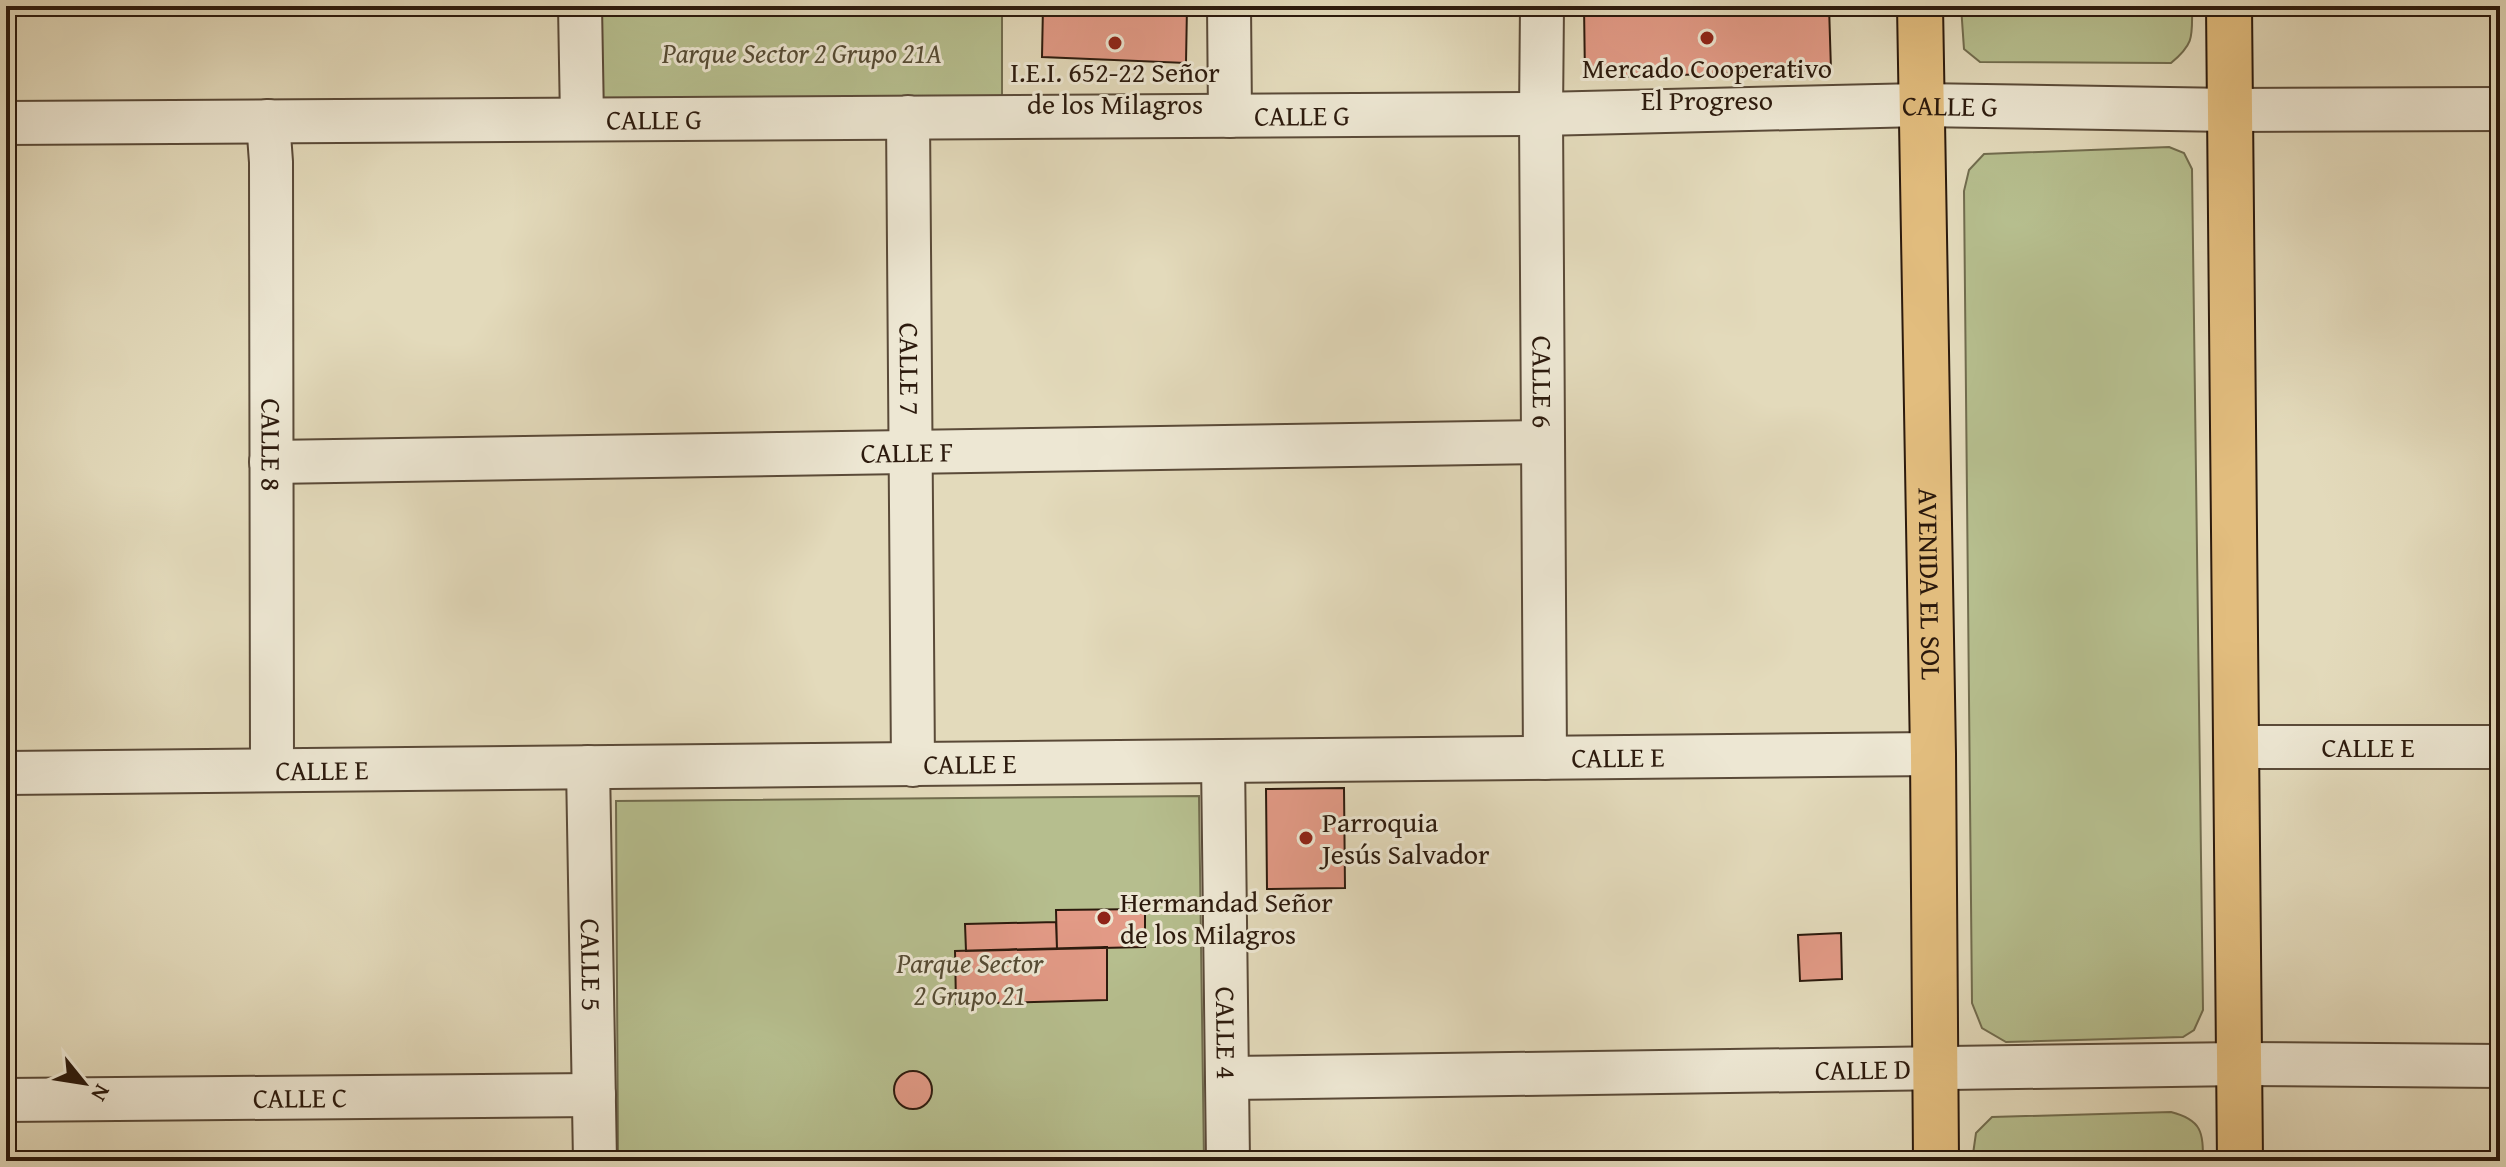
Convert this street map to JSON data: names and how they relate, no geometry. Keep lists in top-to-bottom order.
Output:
{
  "streets": {
    "main road": ["AVENIDA EL SOL"],
    "street": [
      "CALLE G",
      "CALLE 7",
      "CALLE 6",
      "CALLE 8",
      "CALLE F",
      "CALLE E",
      "CALLE 5",
      "CALLE 4",
      "CALLE D",
      "CALLE C"
    ]
  },
  "crossings": [
    ["CALLE G", "CALLE 7"],
    ["CALLE G", "CALLE 6"],
    ["CALLE G", "CALLE 8"],
    ["CALLE G", "AVENIDA EL SOL"],
    ["CALLE 7", "CALLE F"],
    ["CALLE 7", "CALLE E"],
    ["CALLE 6", "CALLE F"],
    ["CALLE 6", "CALLE E"],
    ["CALLE 8", "CALLE F"],
    ["CALLE 8", "CALLE E"],
    ["AVENIDA EL SOL", "CALLE E"],
    ["AVENIDA EL SOL", "CALLE D"],
    ["CALLE E", "CALLE 5"],
    ["CALLE E", "CALLE 4"],
    ["CALLE 5", "CALLE C"],
    ["CALLE 4", "CALLE D"]
  ],
  "parks": ["Parque Sector 2 Grupo 21A", "Parque Sector 2 Grupo 21"],
  "places": [
    "Mercado Cooperativo El Progreso",
    "I.E.I. 652-22 Señor de los Milagros",
    "Parroquia Jesús Salvador",
    "Hermandad Señor de los Milagros"
  ],
  "north": "bottom right"
}
